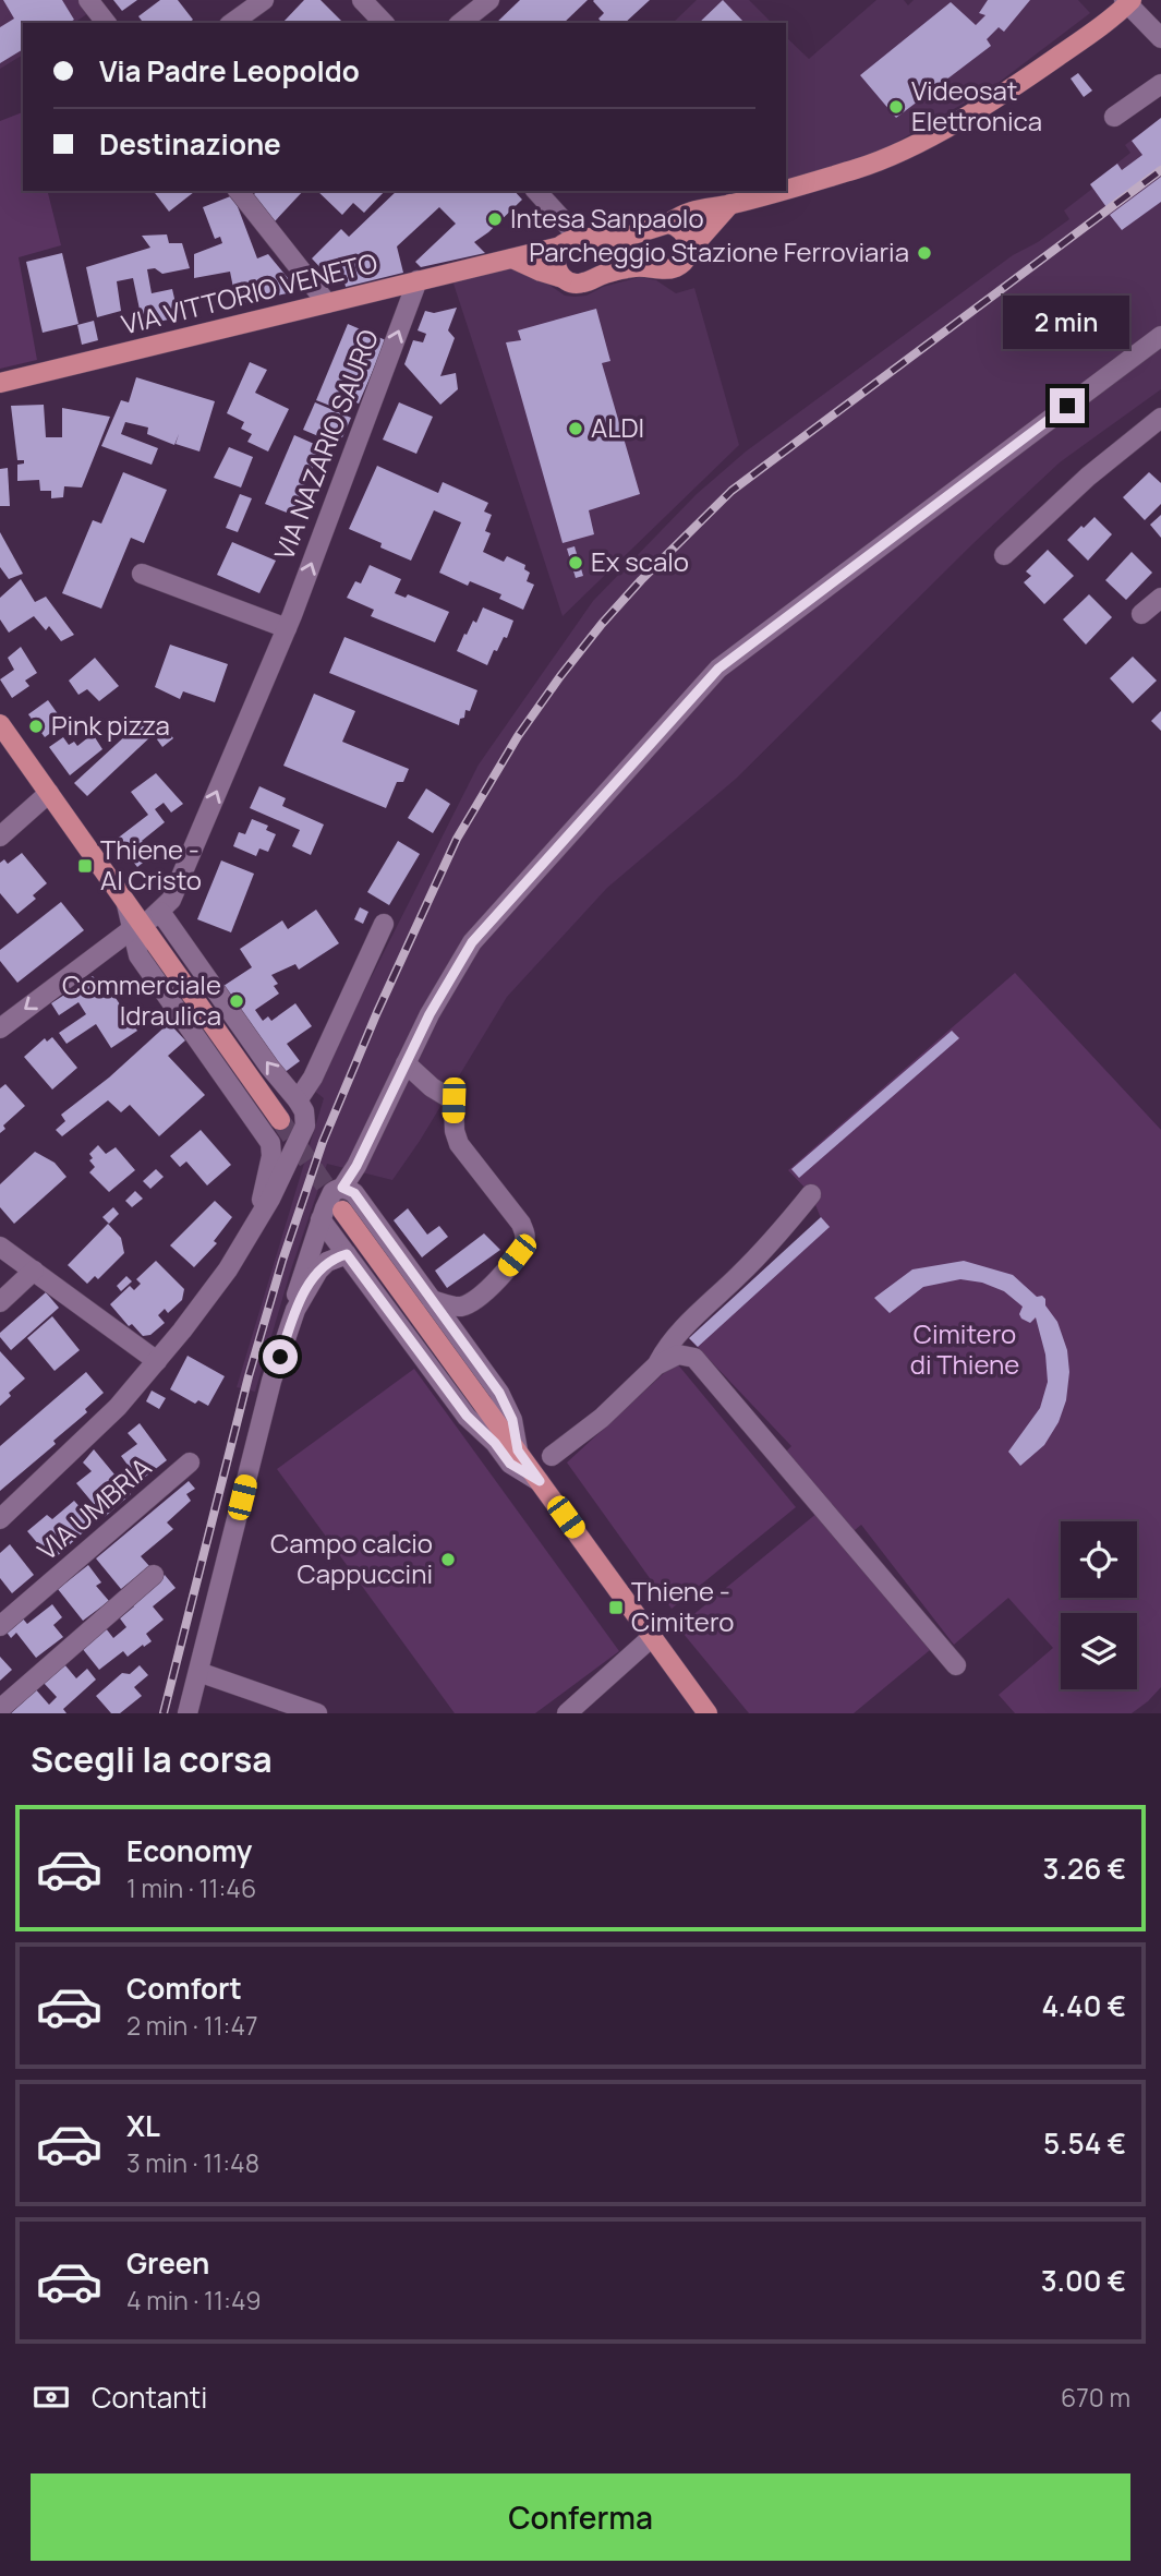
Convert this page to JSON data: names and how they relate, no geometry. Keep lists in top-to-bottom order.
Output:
{
  "streets": {
    "main road": ["VIA VITTORIO VENETO"],
    "street": ["VIA NAZARIO SAURO", "VIA UMBRIA"]
  },
  "crossings": [
    ["VIA VITTORIO VENETO", "VIA NAZARIO SAURO"]
  ],
  "parks": ["Cimitero di Thiene"],
  "places": {
    "other": [
      "Videosat Elettronica",
      "Intesa Sanpaolo",
      "Parcheggio Stazione Ferroviaria",
      "ALDI",
      "Ex scalo",
      "Pink pizza",
      "Commerciale Idraulica",
      "Campo calcio Cappuccini"
    ],
    "transit": ["Thiene - Al Cristo", "Thiene - Cimitero"]
  },
  "page": {
    "banner": ["Via Padre Leopoldo", "Destinazione"],
    "bubble": "2 min",
    "heading": "Scegli la corsa",
    "list": [
      {
        "name": "Economy",
        "note": "1 min · 11:46",
        "value": "3.26 €"
      },
      {
        "name": "Comfort",
        "note": "2 min · 11:47",
        "value": "4.40 €"
      },
      {
        "name": "XL",
        "note": "3 min · 11:48",
        "value": "5.54 €"
      },
      {
        "name": "Green",
        "note": "4 min · 11:49",
        "value": "3.00 €"
      }
    ],
    "pay": ["Contanti", "670 m"],
    "buttons": "Conferma"
  }
}
